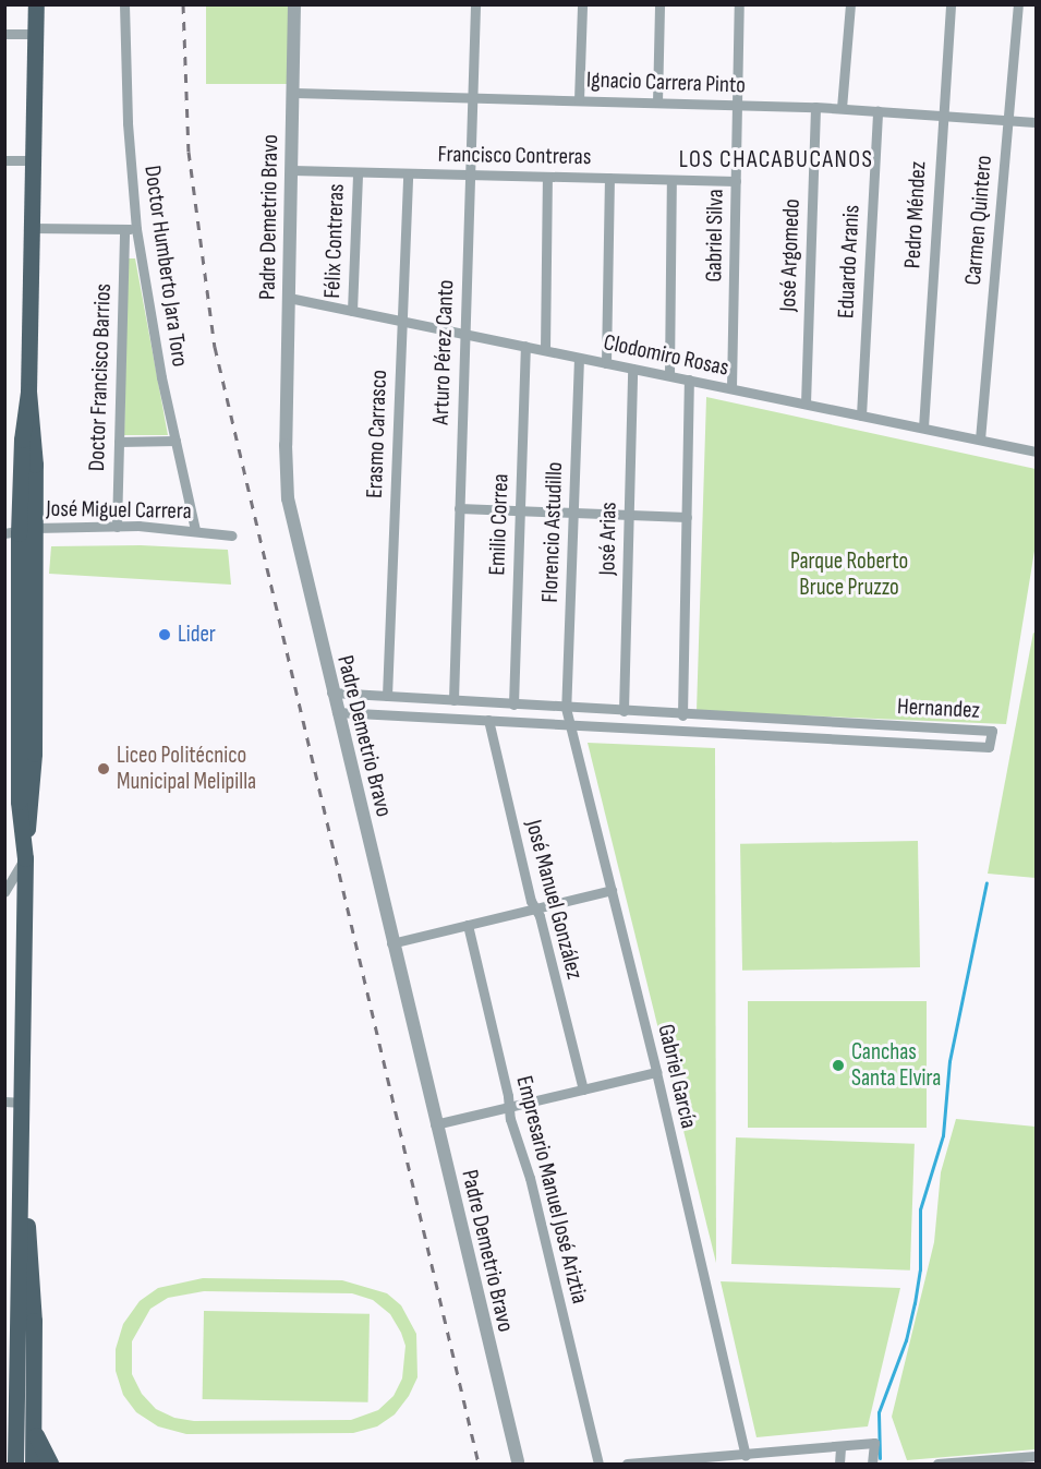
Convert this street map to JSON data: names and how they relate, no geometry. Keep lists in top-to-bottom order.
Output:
{
  "streets": {
    "street": [
      "Ignacio Carrera Pinto",
      "Francisco Contreras",
      "Pedro Méndez",
      "Padre Demetrio Bravo",
      "Carmen Quintero",
      "Gabriel Silva",
      "Félix Contreras",
      "José Argomedo",
      "Eduardo Aranis",
      "Doctor Humberto Jara Toro",
      "Arturo Pérez Canto",
      "Clodomiro Rosas",
      "Doctor Francisco Barrios",
      "Erasmo Carrasco",
      "José Miguel Carrera",
      "Emilio Correa",
      "Florencio Astudillo",
      "José Arias",
      "Hernandez",
      "José Manuel González",
      "Gabriel García",
      "Empresario Manuel José Ariztia"
    ]
  },
  "crossings": [
    ["Ignacio Carrera Pinto", "Pedro Méndez"],
    ["Ignacio Carrera Pinto", "Padre Demetrio Bravo"],
    ["Ignacio Carrera Pinto", "Carmen Quintero"],
    ["Ignacio Carrera Pinto", "Gabriel Silva"],
    ["Ignacio Carrera Pinto", "José Argomedo"],
    ["Ignacio Carrera Pinto", "Eduardo Aranis"],
    ["Ignacio Carrera Pinto", "Arturo Pérez Canto"],
    ["Francisco Contreras", "Padre Demetrio Bravo"],
    ["Francisco Contreras", "Gabriel Silva"],
    ["Francisco Contreras", "Félix Contreras"],
    ["Francisco Contreras", "Arturo Pérez Canto"],
    ["Francisco Contreras", "Erasmo Carrasco"],
    ["Pedro Méndez", "Clodomiro Rosas"],
    ["Padre Demetrio Bravo", "Clodomiro Rosas"],
    ["Padre Demetrio Bravo", "Hernandez"],
    ["Carmen Quintero", "Clodomiro Rosas"],
    ["Gabriel Silva", "Clodomiro Rosas"],
    ["Félix Contreras", "Clodomiro Rosas"],
    ["José Argomedo", "Clodomiro Rosas"],
    ["Eduardo Aranis", "Clodomiro Rosas"],
    ["Doctor Humberto Jara Toro", "José Miguel Carrera"],
    ["Arturo Pérez Canto", "Clodomiro Rosas"],
    ["Arturo Pérez Canto", "Hernandez"],
    ["Clodomiro Rosas", "Erasmo Carrasco"],
    ["Clodomiro Rosas", "Emilio Correa"],
    ["Clodomiro Rosas", "Florencio Astudillo"],
    ["Clodomiro Rosas", "José Arias"],
    ["Doctor Francisco Barrios", "José Miguel Carrera"],
    ["Erasmo Carrasco", "Hernandez"],
    ["Emilio Correa", "Hernandez"],
    ["Florencio Astudillo", "Hernandez"],
    ["Florencio Astudillo", "Gabriel García"],
    ["José Arias", "Hernandez"],
    ["Hernandez", "José Manuel González"],
    ["Hernandez", "Gabriel García"]
  ],
  "districts": ["LOS CHACABUCANOS"],
  "parks": ["Parque Roberto Bruce Pruzzo"],
  "places": ["Lider", "Liceo Politécnico Municipal Melipilla", "Canchas Santa Elvira"]
}
